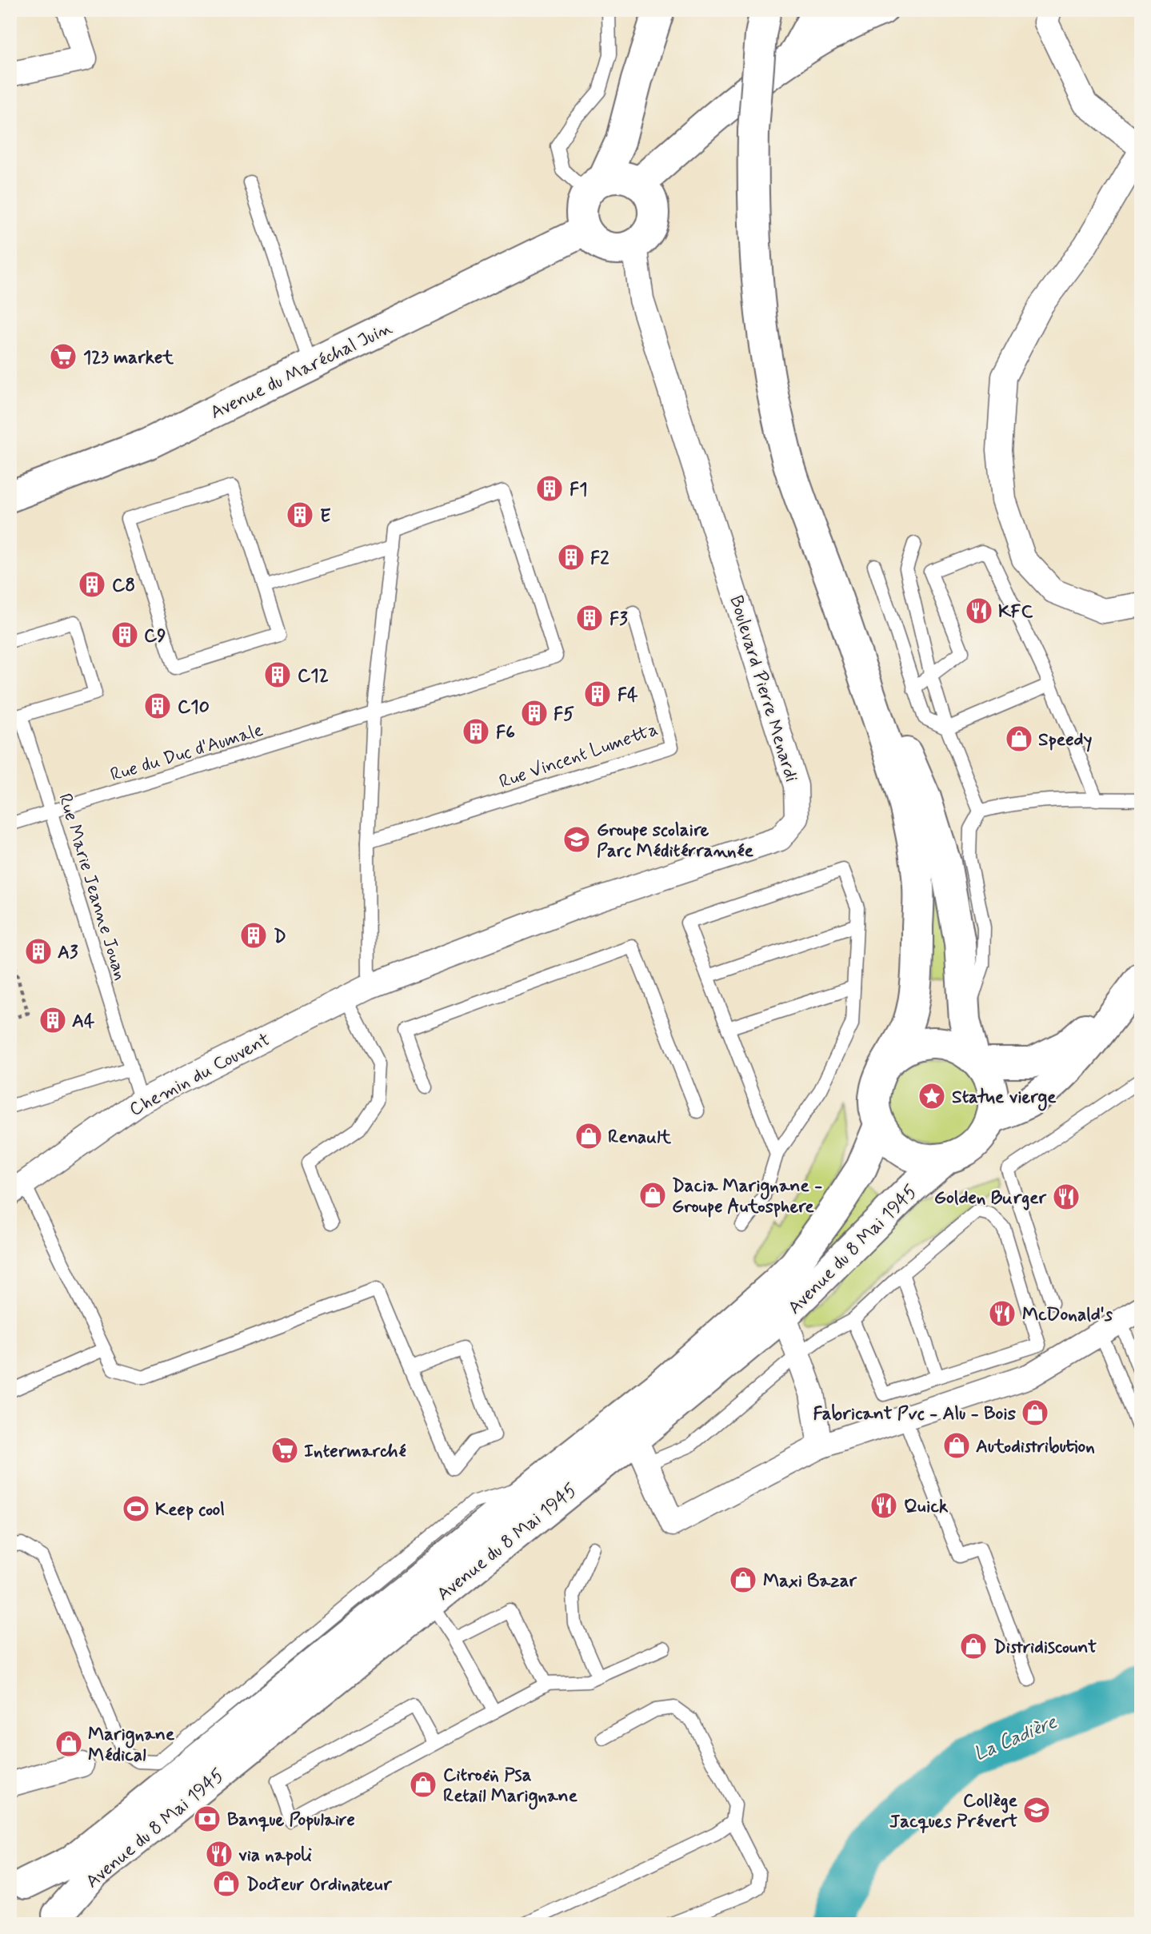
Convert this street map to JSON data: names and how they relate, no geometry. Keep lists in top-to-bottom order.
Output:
{
  "streets": {
    "main road": ["Avenue du Maréchal Juin", "Avenue du 8 Mai 1945"],
    "street": ["Boulevard Pierre Menardi", "Chemin du Couvent"],
    "lane": ["Rue du Duc d'Aumale", "Rue Vincent Lumetta", "Rue Marie Jeanne Jouan"]
  },
  "crossings": [
    ["Avenue du Maréchal Juin", "Boulevard Pierre Menardi"],
    ["Boulevard Pierre Menardi", "Chemin du Couvent"],
    ["Rue du Duc d'Aumale", "Rue Marie Jeanne Jouan"],
    ["Rue Marie Jeanne Jouan", "Chemin du Couvent"]
  ],
  "water": ["La Cadière"],
  "places": {
    "supermarket": ["123 market", "Intermarché"],
    "building": [
      "F1",
      "E",
      "F2",
      "C8",
      "F3",
      "C9",
      "C12",
      "F4",
      "C10",
      "F5",
      "F6",
      "D",
      "A3",
      "A4"
    ],
    "restaurant": [
      "KFC",
      "Golden Burger",
      "McDonald's",
      "Quick",
      "via napoli"
    ],
    "shop": [
      "Speedy",
      "Renault",
      "Dacia Marignane - Groupe Autosphere",
      "Fabricant Pvc - Alu - Bois",
      "Autodistribution",
      "Maxi Bazar",
      "Distridiscount",
      "Marignane Médical",
      "Citroën Psa Retail Marignane",
      "Docteur Ordinateur"
    ],
    "school or university": ["Groupe scolaire Parc Méditérrannée", "Collège Jacques Prévert"],
    "place": ["Statue vierge"],
    "sports": ["Keep cool"],
    "bank": ["Banque Populaire"]
  }
}
